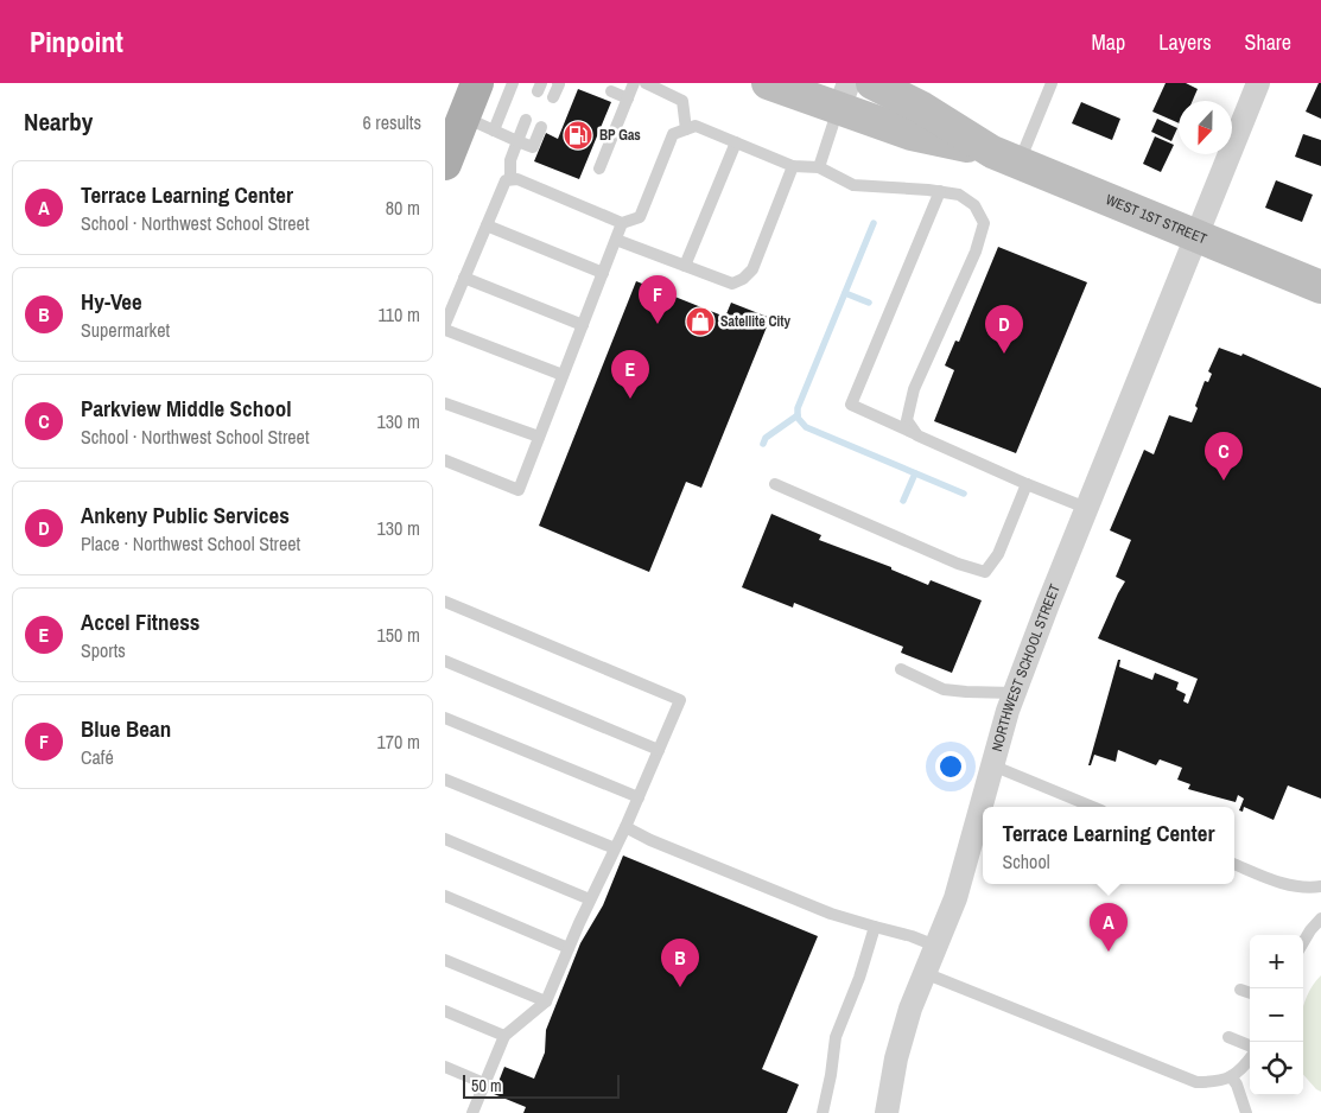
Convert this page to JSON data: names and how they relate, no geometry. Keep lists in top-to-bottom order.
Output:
{
  "streets": {
    "main road": ["WEST 1ST STREET"],
    "street": ["NORTHWEST SCHOOL STREET"]
  },
  "crossings": [
    ["WEST 1ST STREET", "NORTHWEST SCHOOL STREET"]
  ],
  "places": {
    "fuel station": ["BP Gas"],
    "shop": ["Satellite City"]
  },
  "scale_bar": "50 m",
  "north": "bottom",
  "page": {
    "header": "Pinpoint",
    "nav": ["Map", "Layers", "Share"],
    "heading": ["Nearby", "6 results"],
    "list": [
      {
        "mark": "A",
        "name": "Terrace Learning Center",
        "note": "School · Northwest School Street",
        "value": "80 m"
      },
      {
        "mark": "B",
        "name": "Hy-Vee",
        "note": "Supermarket",
        "value": "110 m"
      },
      {
        "mark": "C",
        "name": "Parkview Middle School",
        "note": "School · Northwest School Street",
        "value": "130 m"
      },
      {
        "mark": "D",
        "name": "Ankeny Public Services",
        "note": "Place · Northwest School Street",
        "value": "130 m"
      },
      {
        "mark": "E",
        "name": "Accel Fitness",
        "note": "Sports",
        "value": "150 m"
      },
      {
        "mark": "F",
        "name": "Blue Bean",
        "note": "Café",
        "value": "170 m"
      }
    ],
    "pins": [
      "F",
      "D",
      "E",
      "C",
      "A",
      "B"
    ],
    "popup": ["Terrace Learning Center", "School"],
    "map_buttons": ["+", "−"],
    "scale": "50 m"
  }
}
